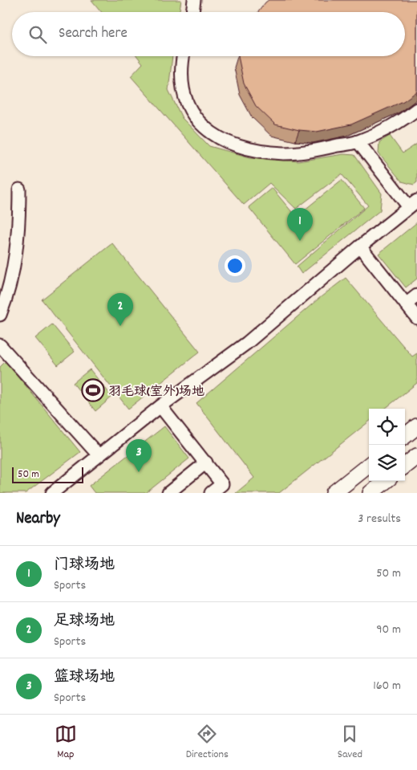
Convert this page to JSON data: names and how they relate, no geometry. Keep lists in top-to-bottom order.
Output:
{
  "places": {
    "sports": ["羽毛球(室外)场地"]
  },
  "scale_bar": "50 m",
  "page": {
    "search": "Search here",
    "pins": ["1", "2", "3"],
    "scale": "50 m",
    "heading": ["Nearby", "3 results"],
    "list": [
      {
        "mark": "1",
        "name": "门球场地",
        "note": "Sports",
        "value": "50 m"
      },
      {
        "mark": "2",
        "name": "足球场地",
        "note": "Sports",
        "value": "90 m"
      },
      {
        "mark": "3",
        "name": "篮球场地",
        "note": "Sports",
        "value": "160 m"
      }
    ],
    "nav": ["Map", "Directions", "Saved"]
  }
}
